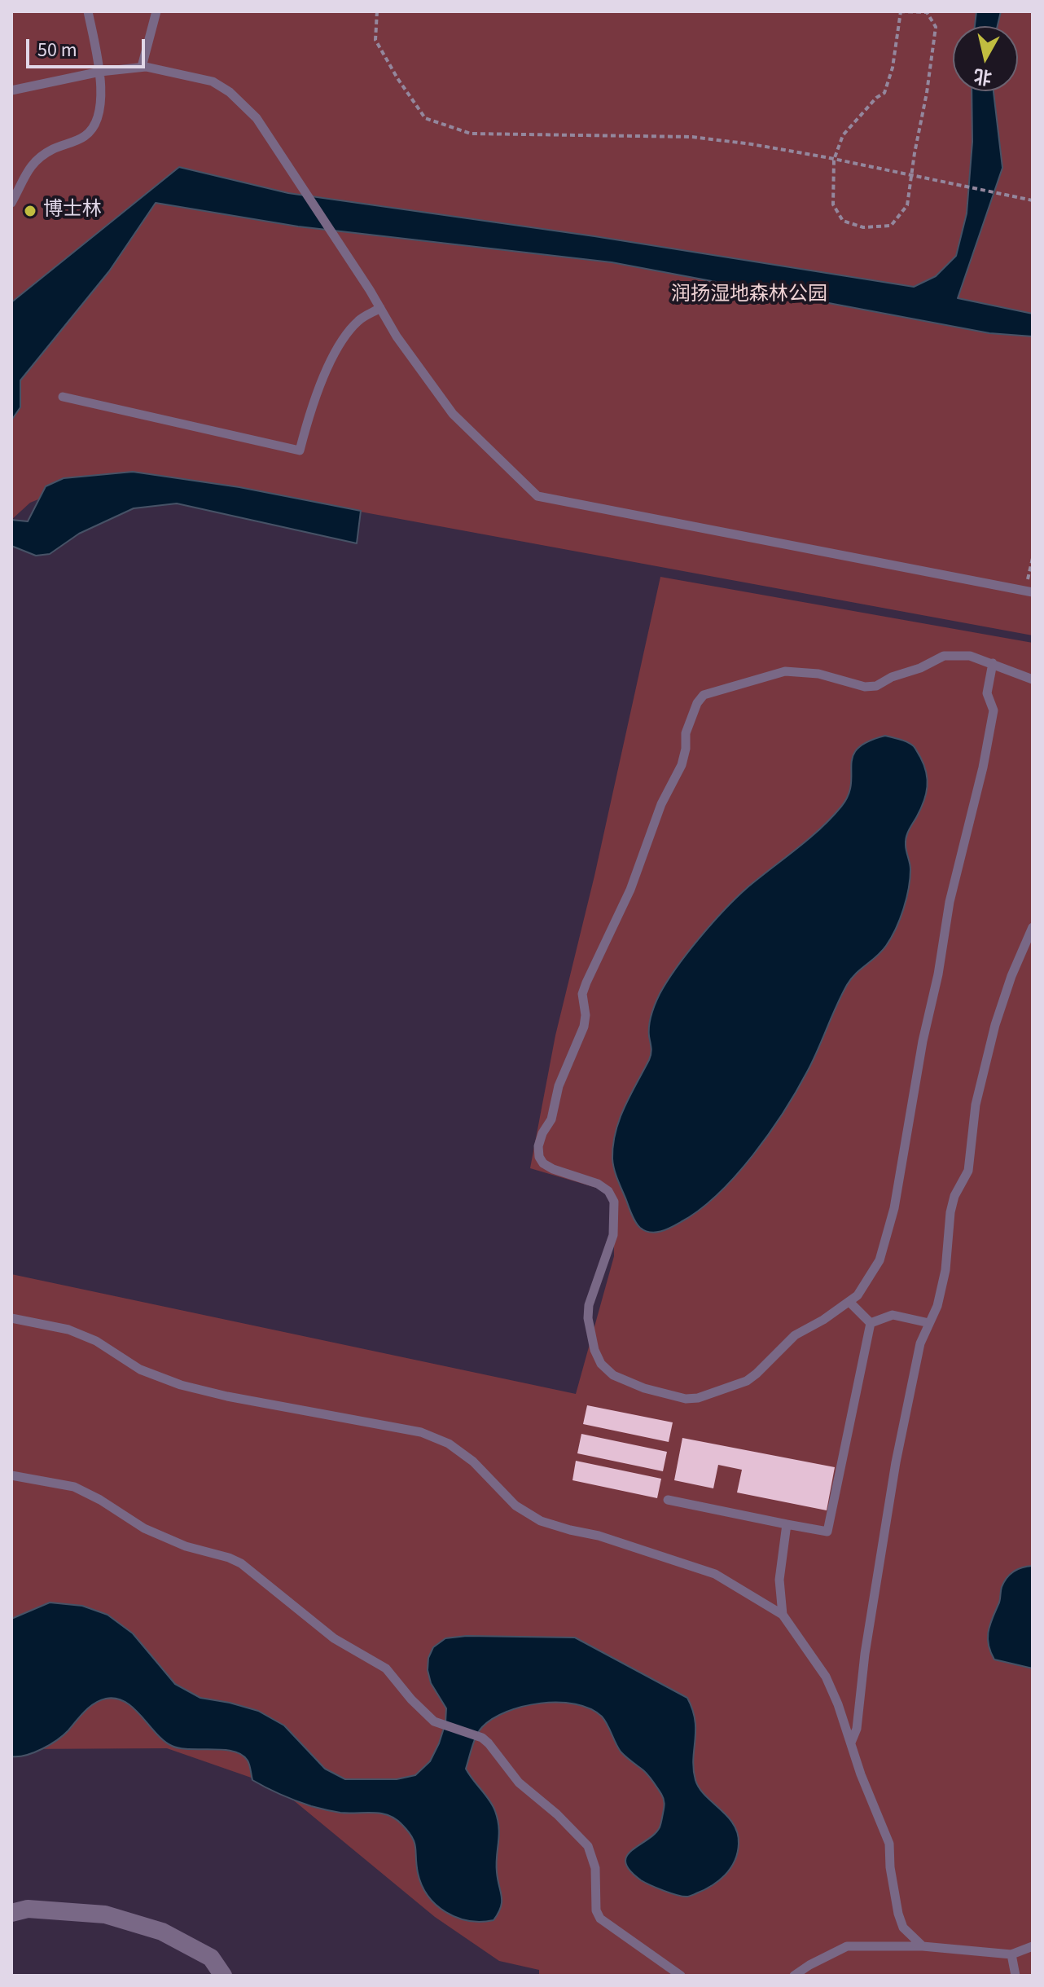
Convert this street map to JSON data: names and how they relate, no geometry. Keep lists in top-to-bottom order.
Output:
{
  "parks": ["润扬湿地森林公园"],
  "places": ["博士林"],
  "scale_bar": "50 m",
  "north": "bottom"
}
